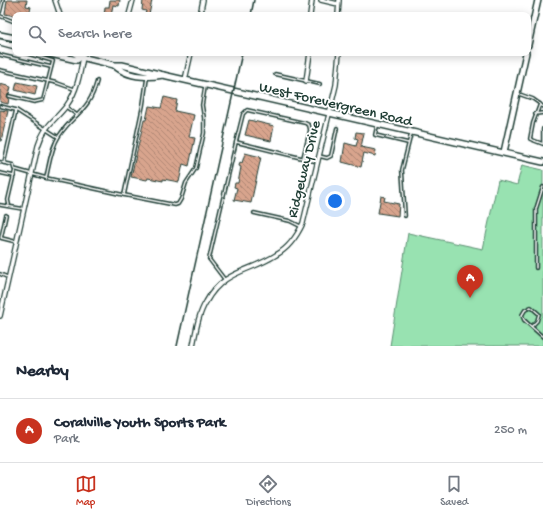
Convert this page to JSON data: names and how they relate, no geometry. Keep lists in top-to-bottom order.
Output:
{
  "streets": {
    "street": ["West Forevergreen Road", "Ridgeway Drive"]
  },
  "crossings": [
    ["West Forevergreen Road", "Ridgeway Drive"]
  ],
  "page": {
    "search": "Search here",
    "pins": "A",
    "heading": "Nearby",
    "list": [
      {
        "mark": "A",
        "name": "Coralville Youth Sports Park",
        "note": "Park",
        "value": "250 m"
      }
    ],
    "nav": ["Map", "Directions", "Saved"]
  }
}
